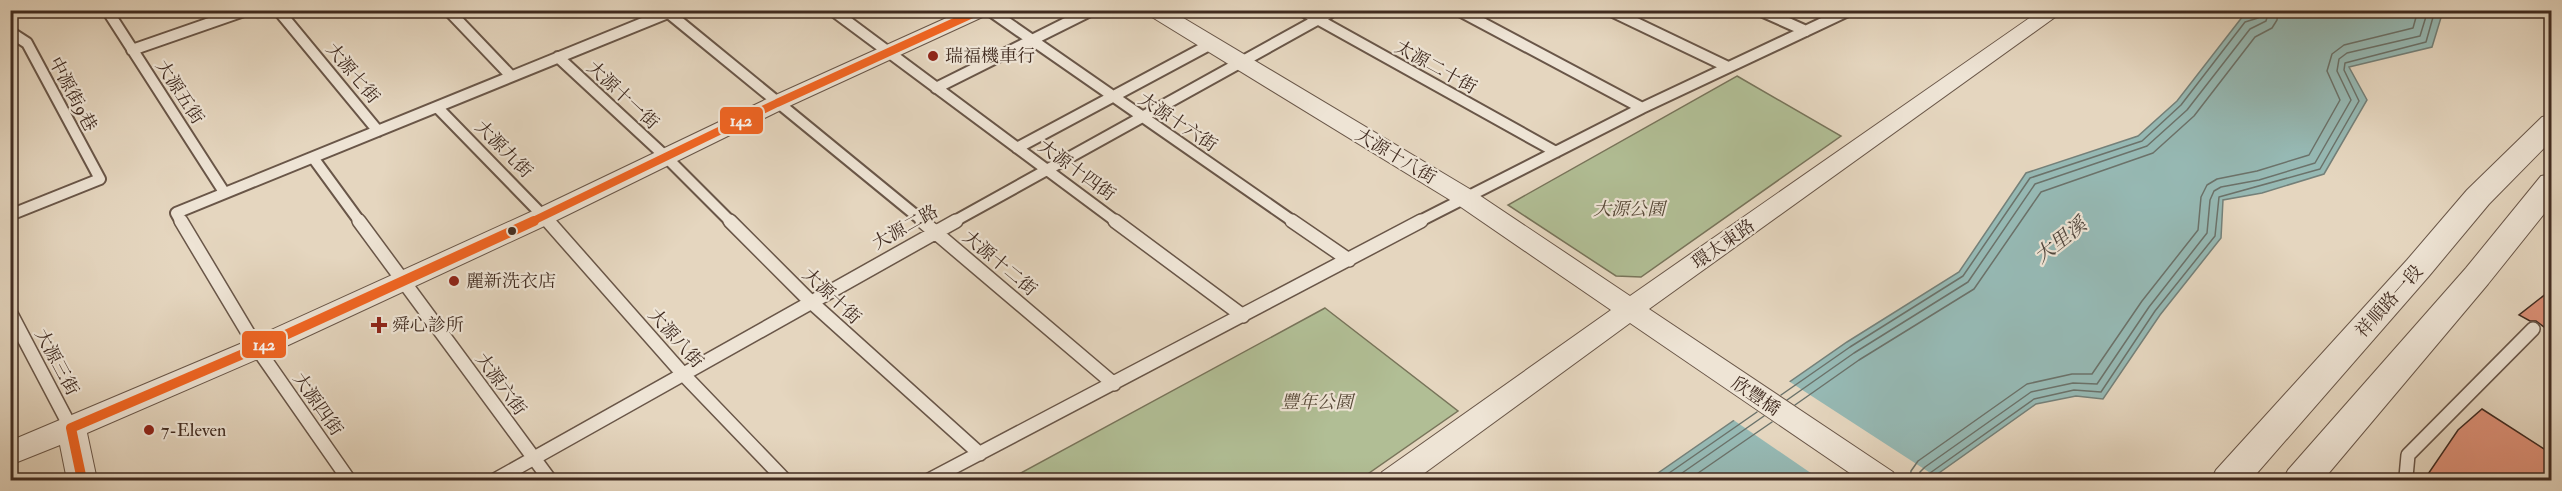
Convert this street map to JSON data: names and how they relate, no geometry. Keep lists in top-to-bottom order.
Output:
{
  "streets": {
    "street": [
      "大源十八街",
      "環太東路",
      "祥順路一段",
      "欣豐橋"
    ],
    "lane": [
      "太源二十街",
      "大源七街",
      "大源五街",
      "中源街9巷",
      "大源十一街",
      "大源十六街",
      "大源九街",
      "大源十四街",
      "大源二路",
      "大源十二街",
      "大源十街",
      "大源八街",
      "大源三街",
      "大源六街",
      "大源四街"
    ]
  },
  "crossings": [
    ["太源二十街", "大源二路"],
    ["大源十一街", "大源十街"],
    ["大源十六街", "大源二路"],
    ["大源九街", "大源八街"],
    ["大源十八街", "大源二路"],
    ["大源十八街", "環太東路"],
    ["大源十八街", "欣豐橋"],
    ["大源十四街", "大源二路"],
    ["大源二路", "大源十二街"],
    ["大源二路", "大源十街"],
    ["大源二路", "大源八街"],
    ["大源二路", "大源六街"],
    ["環太東路", "欣豐橋"]
  ],
  "water": ["大里溪"],
  "parks": ["大源公園", "豐年公園"],
  "places": {
    "other": ["瑞福機車行", "麗新洗衣店", "7-Eleven"],
    "health": ["舜心診所"]
  },
  "lines": ["transit line 142"]
}
